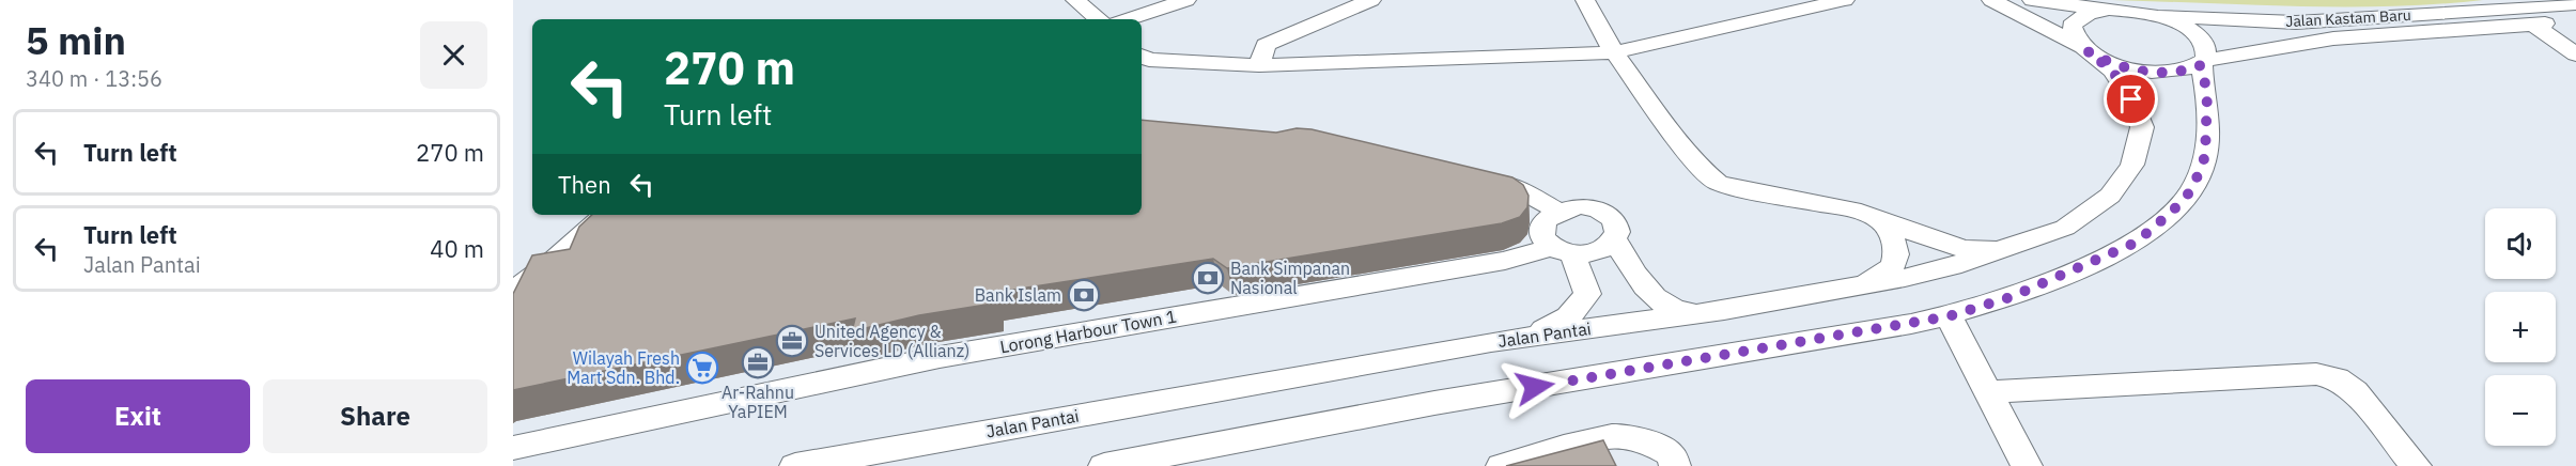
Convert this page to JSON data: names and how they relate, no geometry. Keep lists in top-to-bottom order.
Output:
{
  "streets": {
    "street": ["Jalan Kastam Baru", "Lorong Harbour Town 1", "Jalan Pantai"]
  },
  "crossings": [
    ["Jalan Kastam Baru", "Jalan Pantai"]
  ],
  "places": {
    "bank": ["Bank Simpanan Nasional", "Bank Islam"],
    "office": ["United Agency & Services LD (Allianz)", "Ar-Rahnu YaPIEM"],
    "supermarket": ["Wilayah Fresh Mart Sdn. Bhd."]
  },
  "page": {
    "heading": ["5 min", "340 m · 13:56"],
    "turn": ["270 m", "Turn left"],
    "list": [
      {
        "name": "Turn left",
        "value": "270 m"
      },
      {
        "name": "Turn left",
        "note": "Jalan Pantai",
        "value": "40 m"
      }
    ],
    "then": "Then",
    "map_buttons": ["+", "−"],
    "buttons": ["Exit", "Share"]
  }
}
